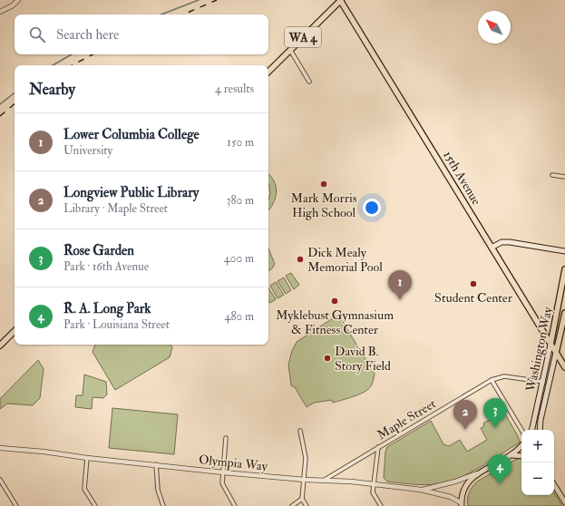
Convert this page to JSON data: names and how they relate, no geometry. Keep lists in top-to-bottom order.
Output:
{
  "streets": {
    "main road": ["WA 4", "15th Avenue", "Washington Way"],
    "street": ["Maple Street", "Olympia Way"]
  },
  "crossings": [
    ["WA 4", "15th Avenue"],
    ["15th Avenue", "Washington Way"],
    ["Washington Way", "Maple Street"],
    ["Maple Street", "Olympia Way"]
  ],
  "places": [
    "Mark Morris High School",
    "Dick Mealy Memorial Pool",
    "Student Center",
    "Myklebust Gymnasium & Fitness Center",
    "David B. Story Field"
  ],
  "north": "top left",
  "page": {
    "search": "Search here",
    "heading": ["Nearby", "4 results"],
    "list": [
      {
        "mark": "1",
        "name": "Lower Columbia College",
        "note": "University",
        "value": "150 m"
      },
      {
        "mark": "2",
        "name": "Longview Public Library",
        "note": "Library · Maple Street",
        "value": "380 m"
      },
      {
        "mark": "3",
        "name": "Rose Garden",
        "note": "Park · 16th Avenue",
        "value": "400 m"
      },
      {
        "mark": "4",
        "name": "R. A. Long Park",
        "note": "Park · Louisiana Street",
        "value": "480 m"
      }
    ],
    "pins": [
      "1",
      "3",
      "2",
      "4"
    ],
    "map_buttons": ["+", "−"]
  }
}
